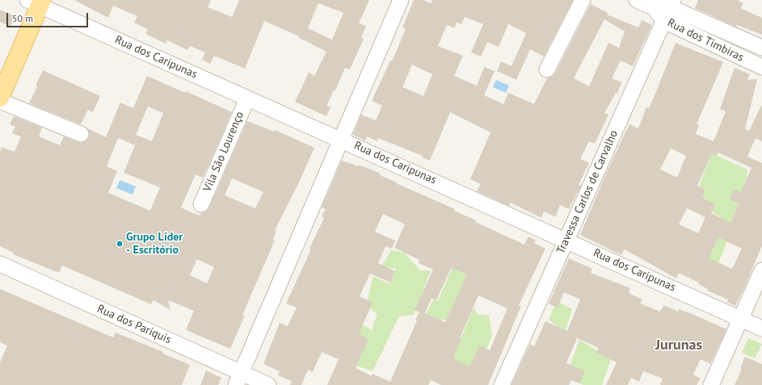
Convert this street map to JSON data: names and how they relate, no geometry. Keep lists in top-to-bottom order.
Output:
{
  "streets": {
    "street": [
      "Rua dos Timbiras",
      "Rua dos Caripunas",
      "Vila São Lourenço",
      "Travessa Carlos de Carvalho",
      "Rua dos Pariquis"
    ]
  },
  "crossings": [
    ["Rua dos Timbiras", "Travessa Carlos de Carvalho"],
    ["Rua dos Caripunas", "Vila São Lourenço"],
    ["Rua dos Caripunas", "Travessa Carlos de Carvalho"]
  ],
  "districts": ["Jurunas"],
  "places": ["Grupo Líder - Escritório"],
  "scale_bar": "50 m"
}
